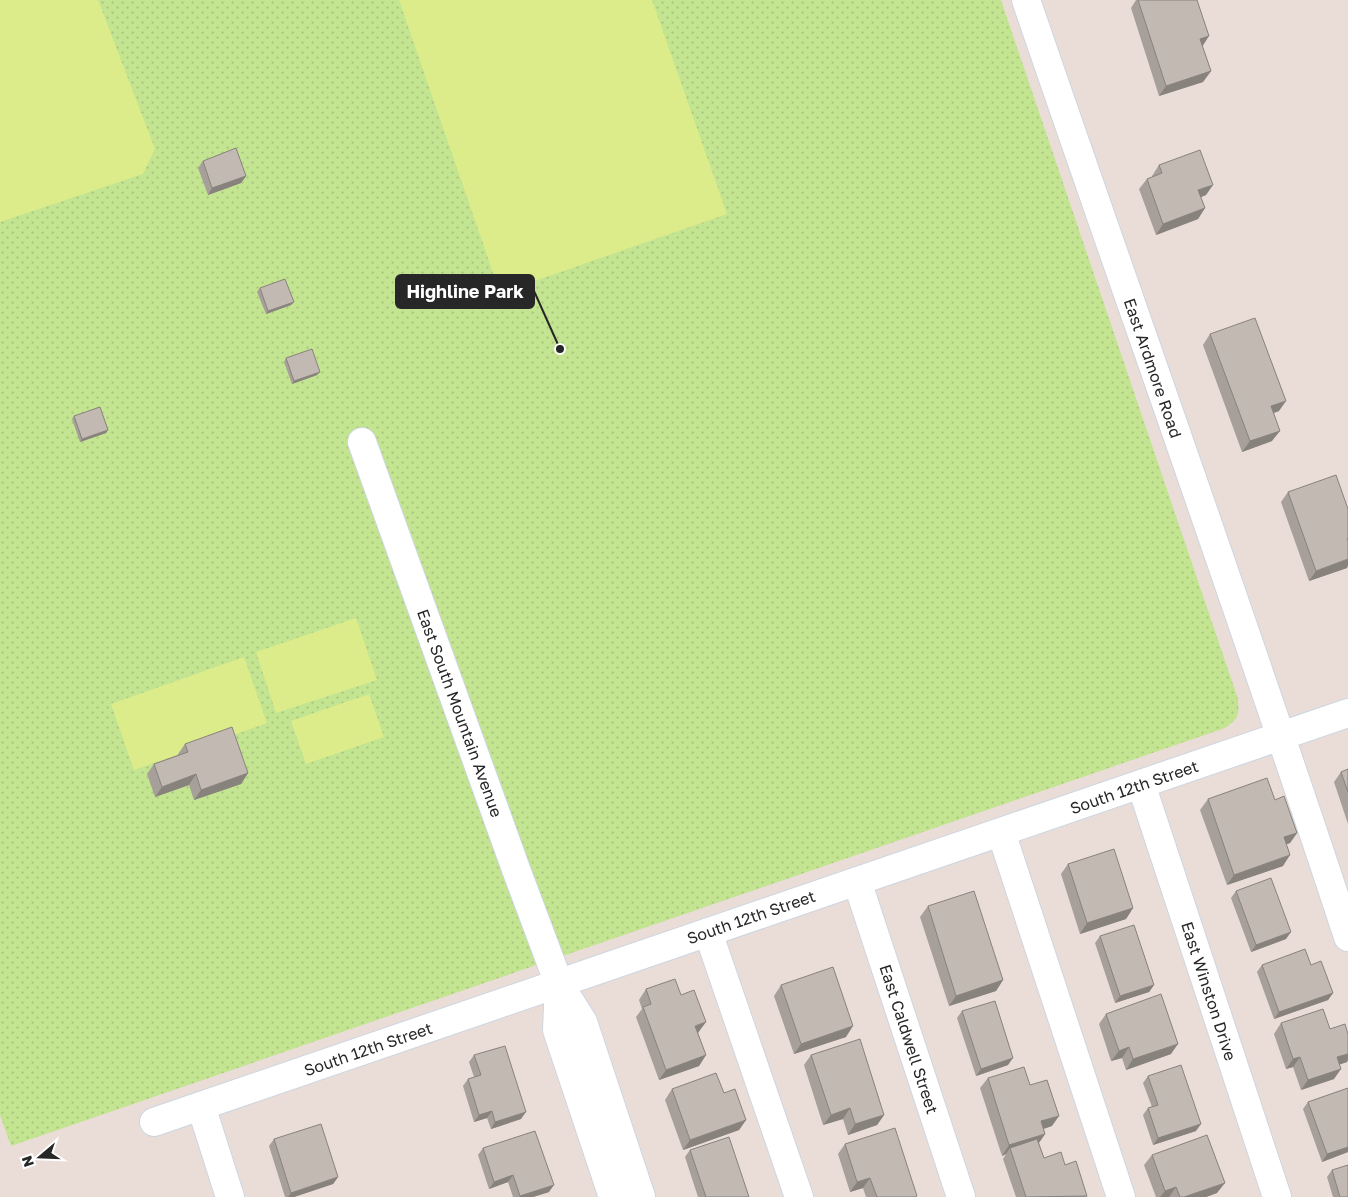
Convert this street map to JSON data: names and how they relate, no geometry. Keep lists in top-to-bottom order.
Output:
{
  "streets": {
    "street": [
      "East Ardmore Road",
      "East South Mountain Avenue",
      "South 12th Street",
      "East Winston Drive",
      "East Caldwell Street"
    ]
  },
  "crossings": [
    ["East Ardmore Road", "South 12th Street"],
    ["East South Mountain Avenue", "South 12th Street"],
    ["South 12th Street", "East Winston Drive"],
    ["South 12th Street", "East Caldwell Street"]
  ],
  "places": ["Highline Park"],
  "north": "left"
}
